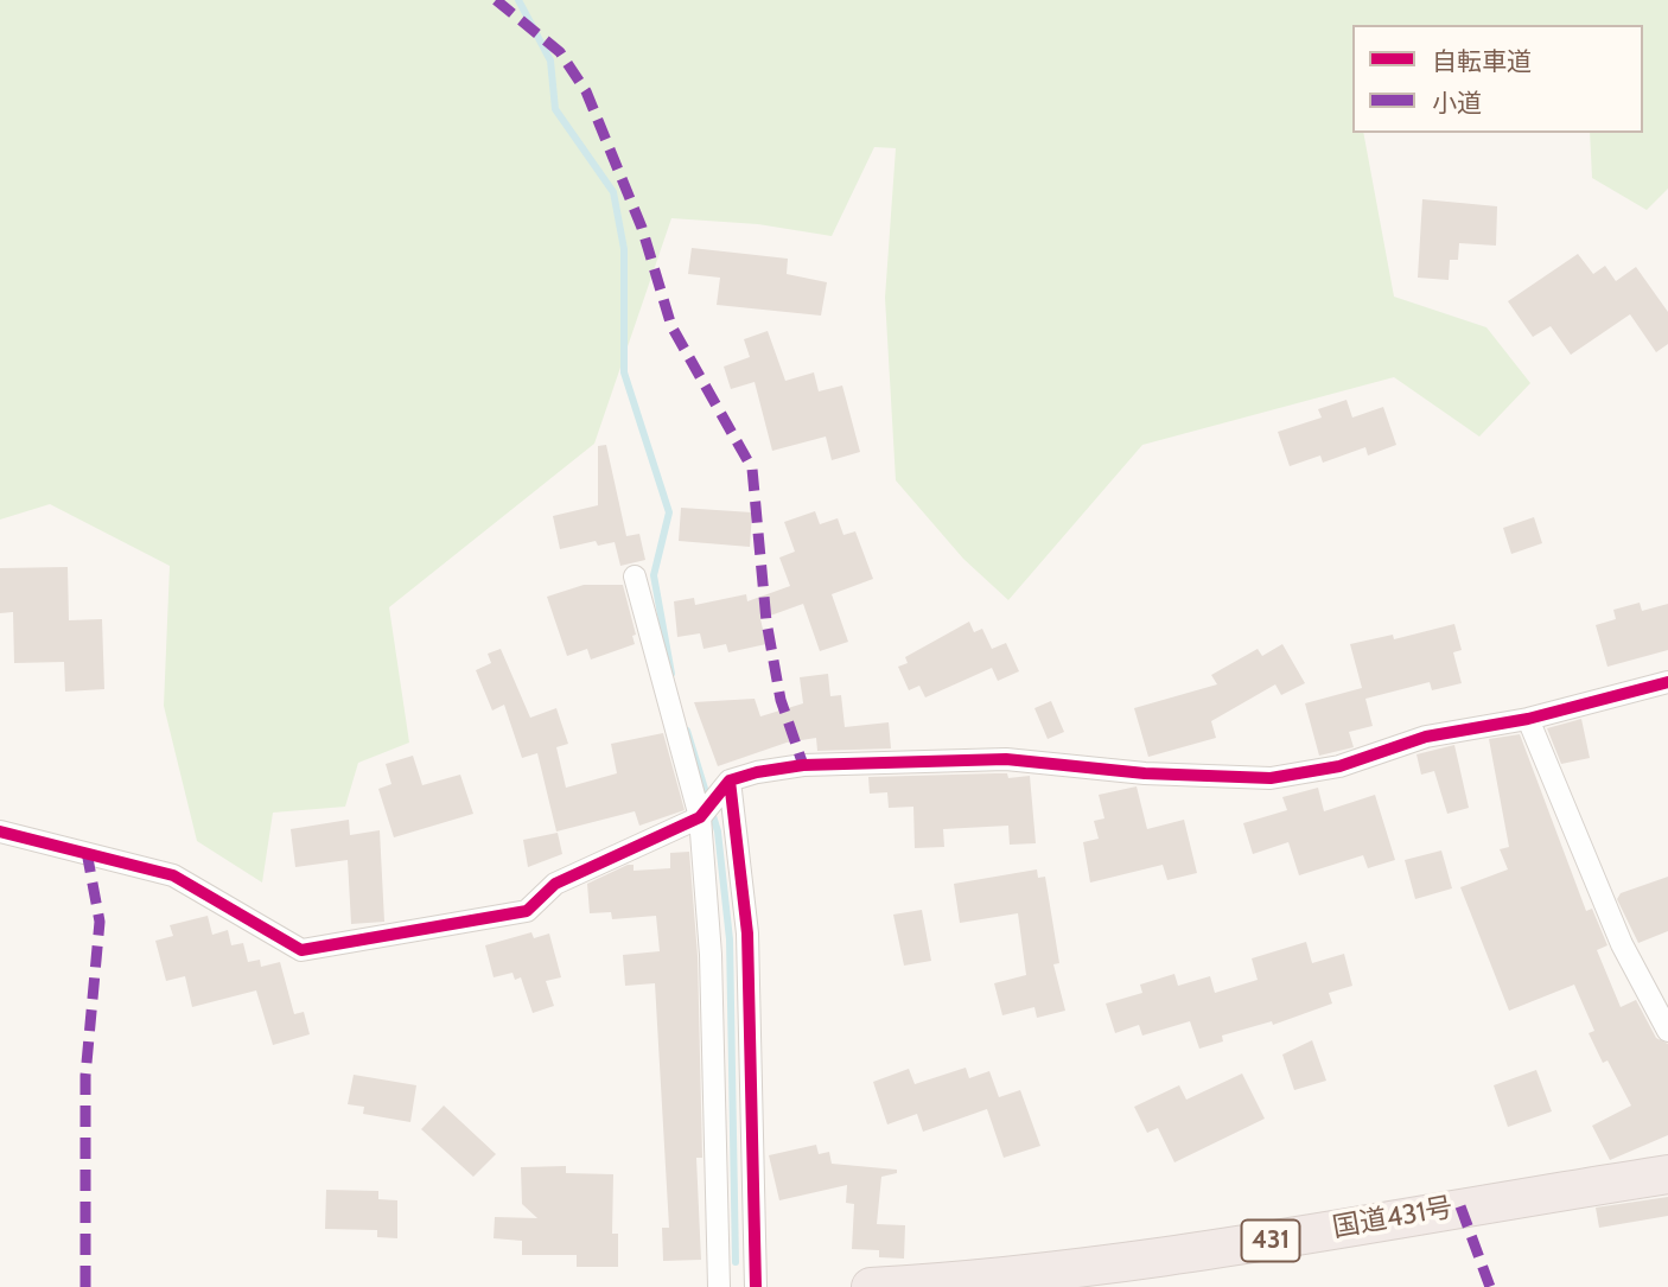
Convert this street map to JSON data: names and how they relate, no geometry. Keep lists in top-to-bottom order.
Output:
{
  "streets": {
    "highway": ["国道431号", "431"]
  },
  "legend": ["自転車道", "小道"]
}
